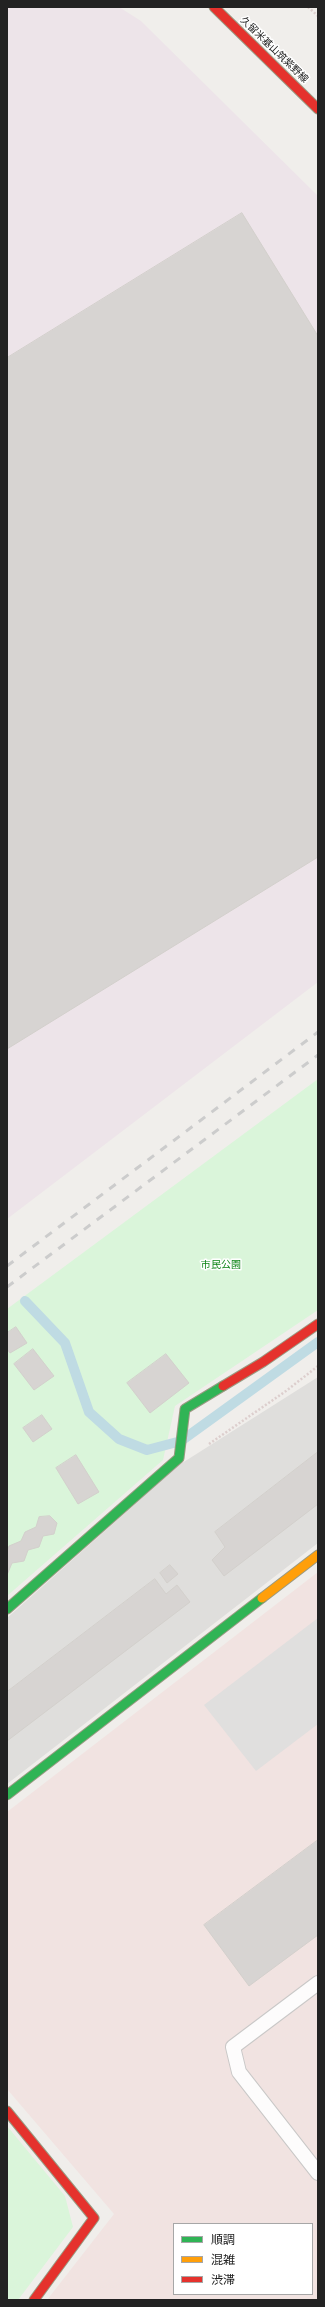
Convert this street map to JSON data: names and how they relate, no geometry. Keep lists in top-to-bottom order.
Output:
{
  "streets": {
    "street": ["久留米基山筑紫野線"]
  },
  "parks": ["市民公園"],
  "legend": ["順調", "混雑", "渋滞"]
}
